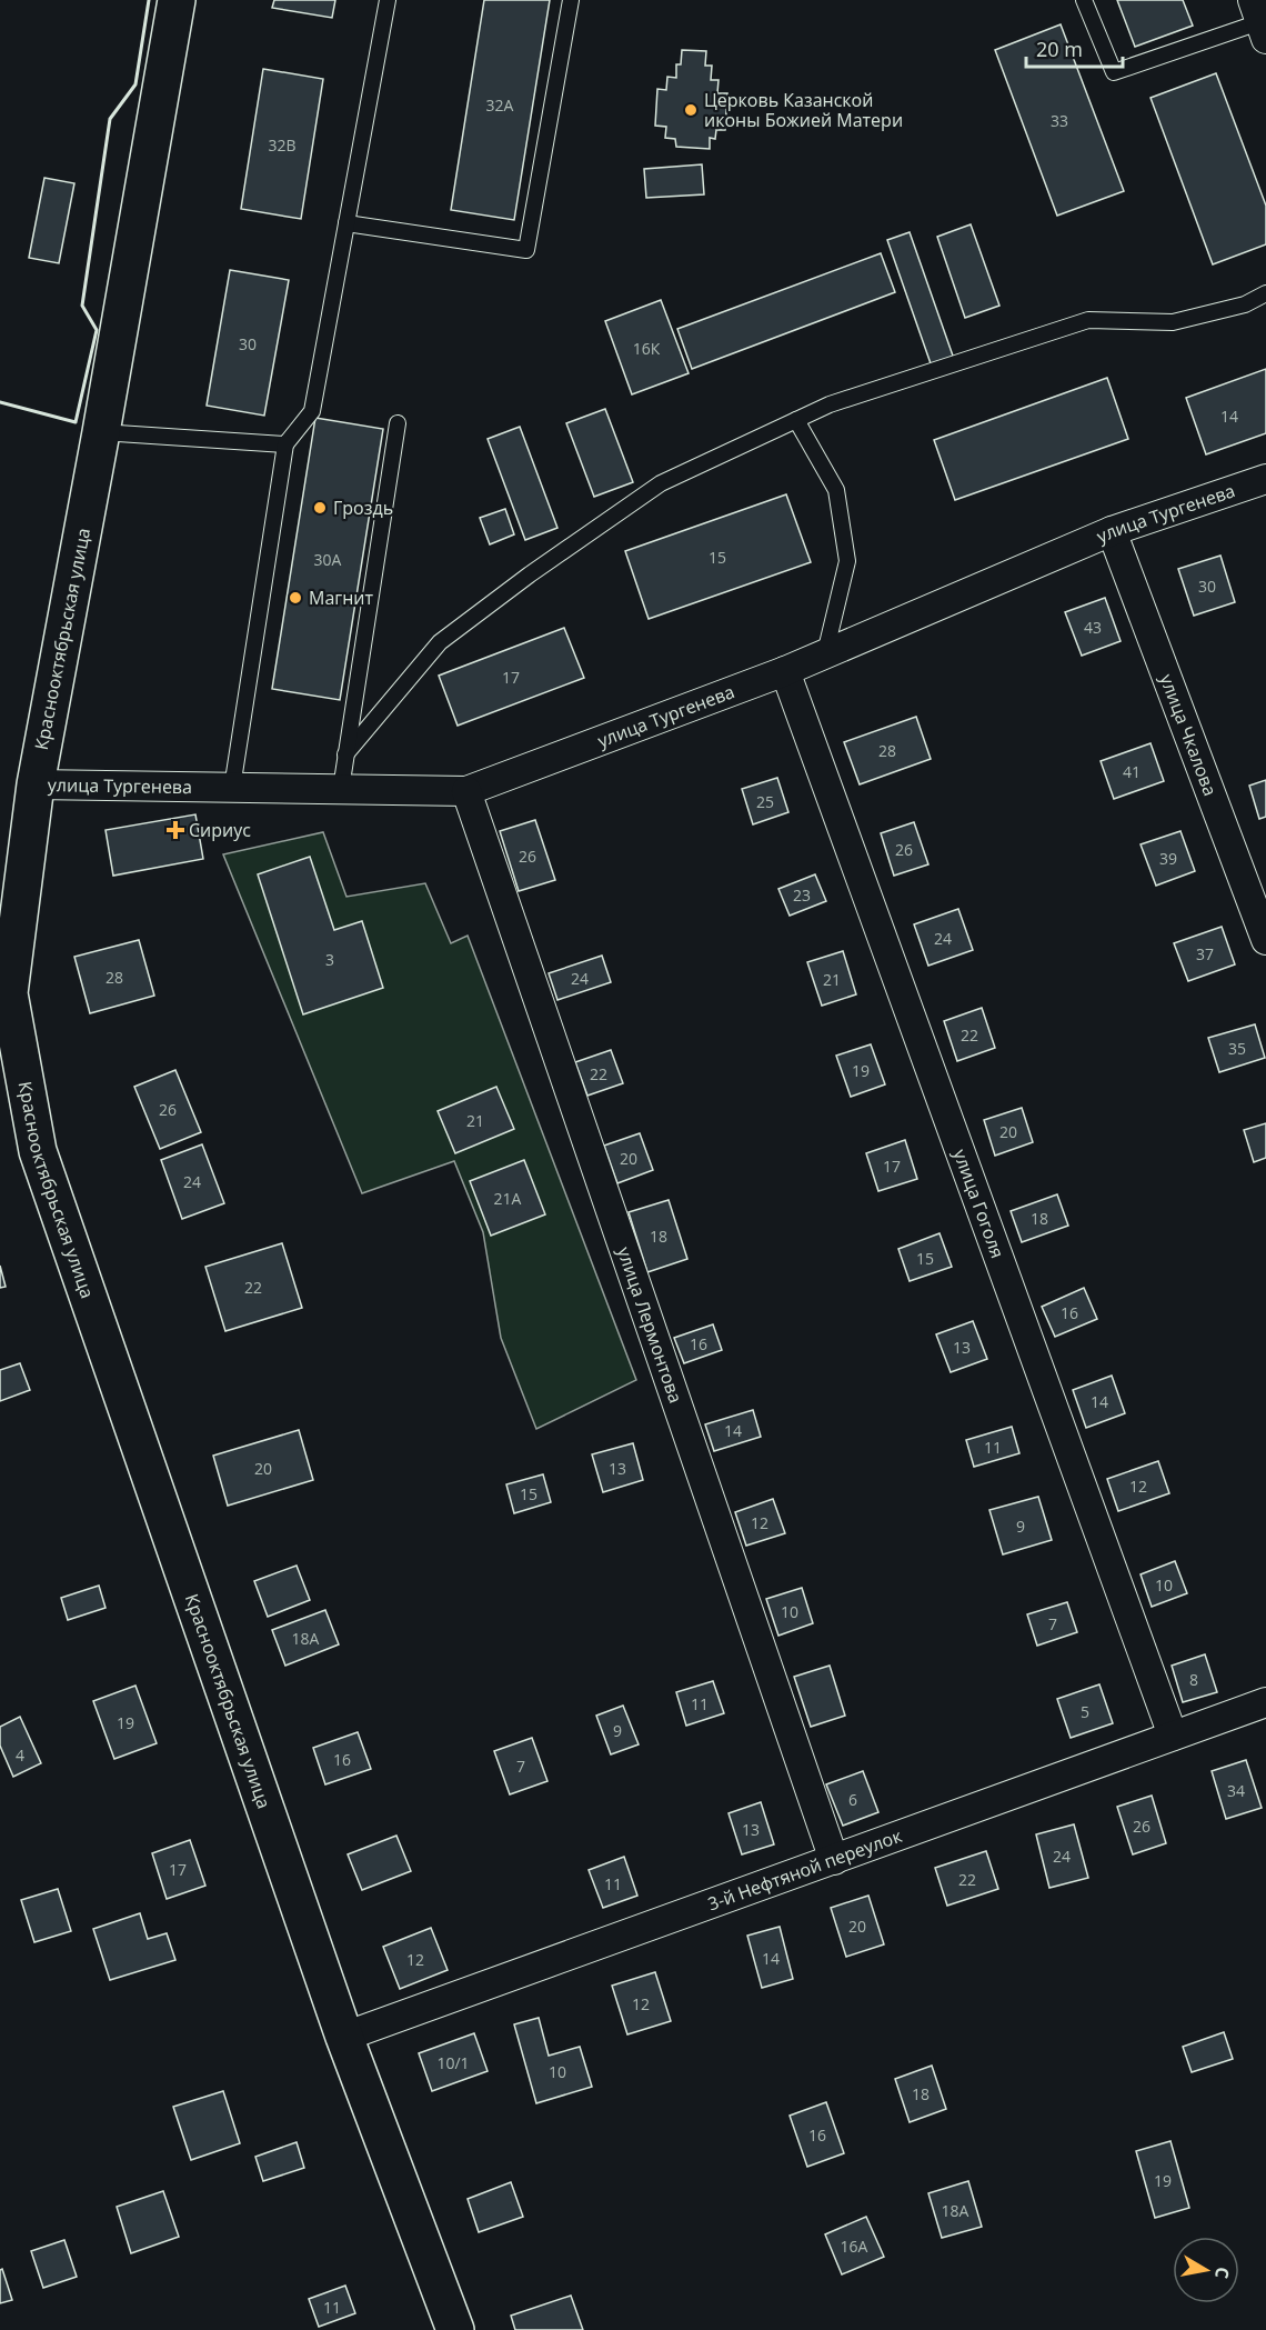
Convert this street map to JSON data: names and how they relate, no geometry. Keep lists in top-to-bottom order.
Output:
{
  "streets": {
    "street": [
      "улица Тургенева",
      "Краснооктябрьская улица",
      "улица Чкалова",
      "улица Гоголя",
      "улица Лермонтова",
      "3-й Нефтяной переулок"
    ]
  },
  "crossings": [
    ["улица Тургенева", "Краснооктябрьская улица"],
    ["улица Тургенева", "улица Чкалова"],
    ["улица Тургенева", "улица Гоголя"],
    ["улица Тургенева", "улица Лермонтова"],
    ["Краснооктябрьская улица", "3-й Нефтяной переулок"],
    ["улица Гоголя", "3-й Нефтяной переулок"],
    ["улица Лермонтова", "3-й Нефтяной переулок"]
  ],
  "places": {
    "other": ["Церковь Казанской иконы Божией Матери", "Гроздь", "Магнит"],
    "health": ["Сириус"]
  },
  "house_numbers": [
    "32А",
    "33",
    "32В",
    "30",
    "16К",
    "14",
    "15",
    "30А",
    "30",
    "43",
    "17",
    "28",
    "41",
    "25",
    "26",
    "26",
    "39",
    "23",
    "24",
    "37",
    "3",
    "28",
    "24",
    "21",
    "22",
    "35",
    "19",
    "22",
    "26",
    "21",
    "20",
    "20",
    "17",
    "24",
    "21А",
    "18",
    "18",
    "15",
    "22",
    "16",
    "16",
    "13",
    "14",
    "14",
    "11",
    "20",
    "13",
    "12",
    "15",
    "12",
    "9",
    "10",
    "10",
    "7",
    "18А",
    "8",
    "11",
    "5",
    "19",
    "9",
    "4",
    "16",
    "7",
    "34",
    "6",
    "26",
    "13",
    "24",
    "17",
    "22",
    "11",
    "20",
    "14",
    "12",
    "12",
    "10/1",
    "10",
    "18",
    "16",
    "19",
    "18А",
    "16А",
    "11"
  ],
  "scale_bar": "20 m",
  "north": "right"
}
